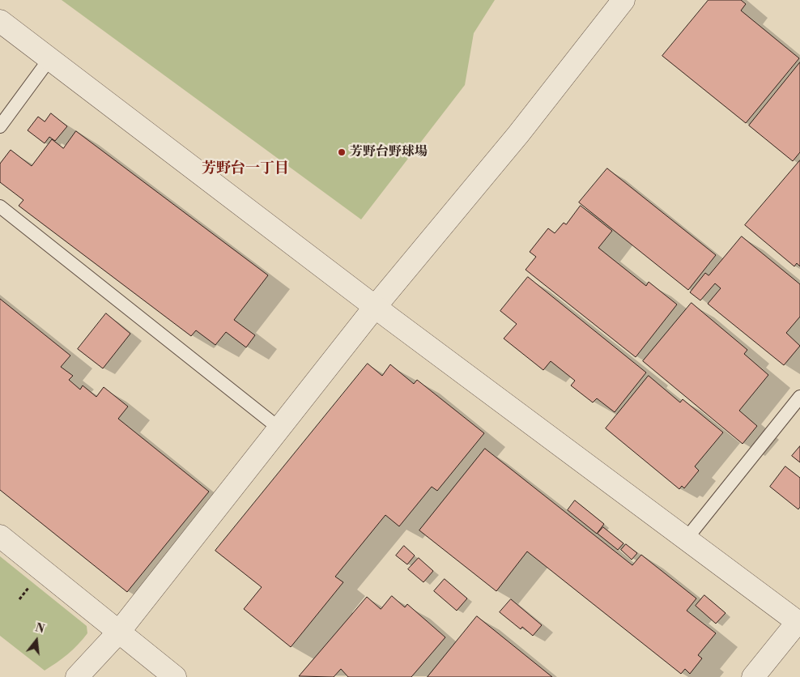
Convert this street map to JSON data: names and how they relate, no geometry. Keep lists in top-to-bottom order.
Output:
{
  "districts": ["芳野台一丁目"],
  "places": ["芳野台野球場"],
  "north": "top"
}
